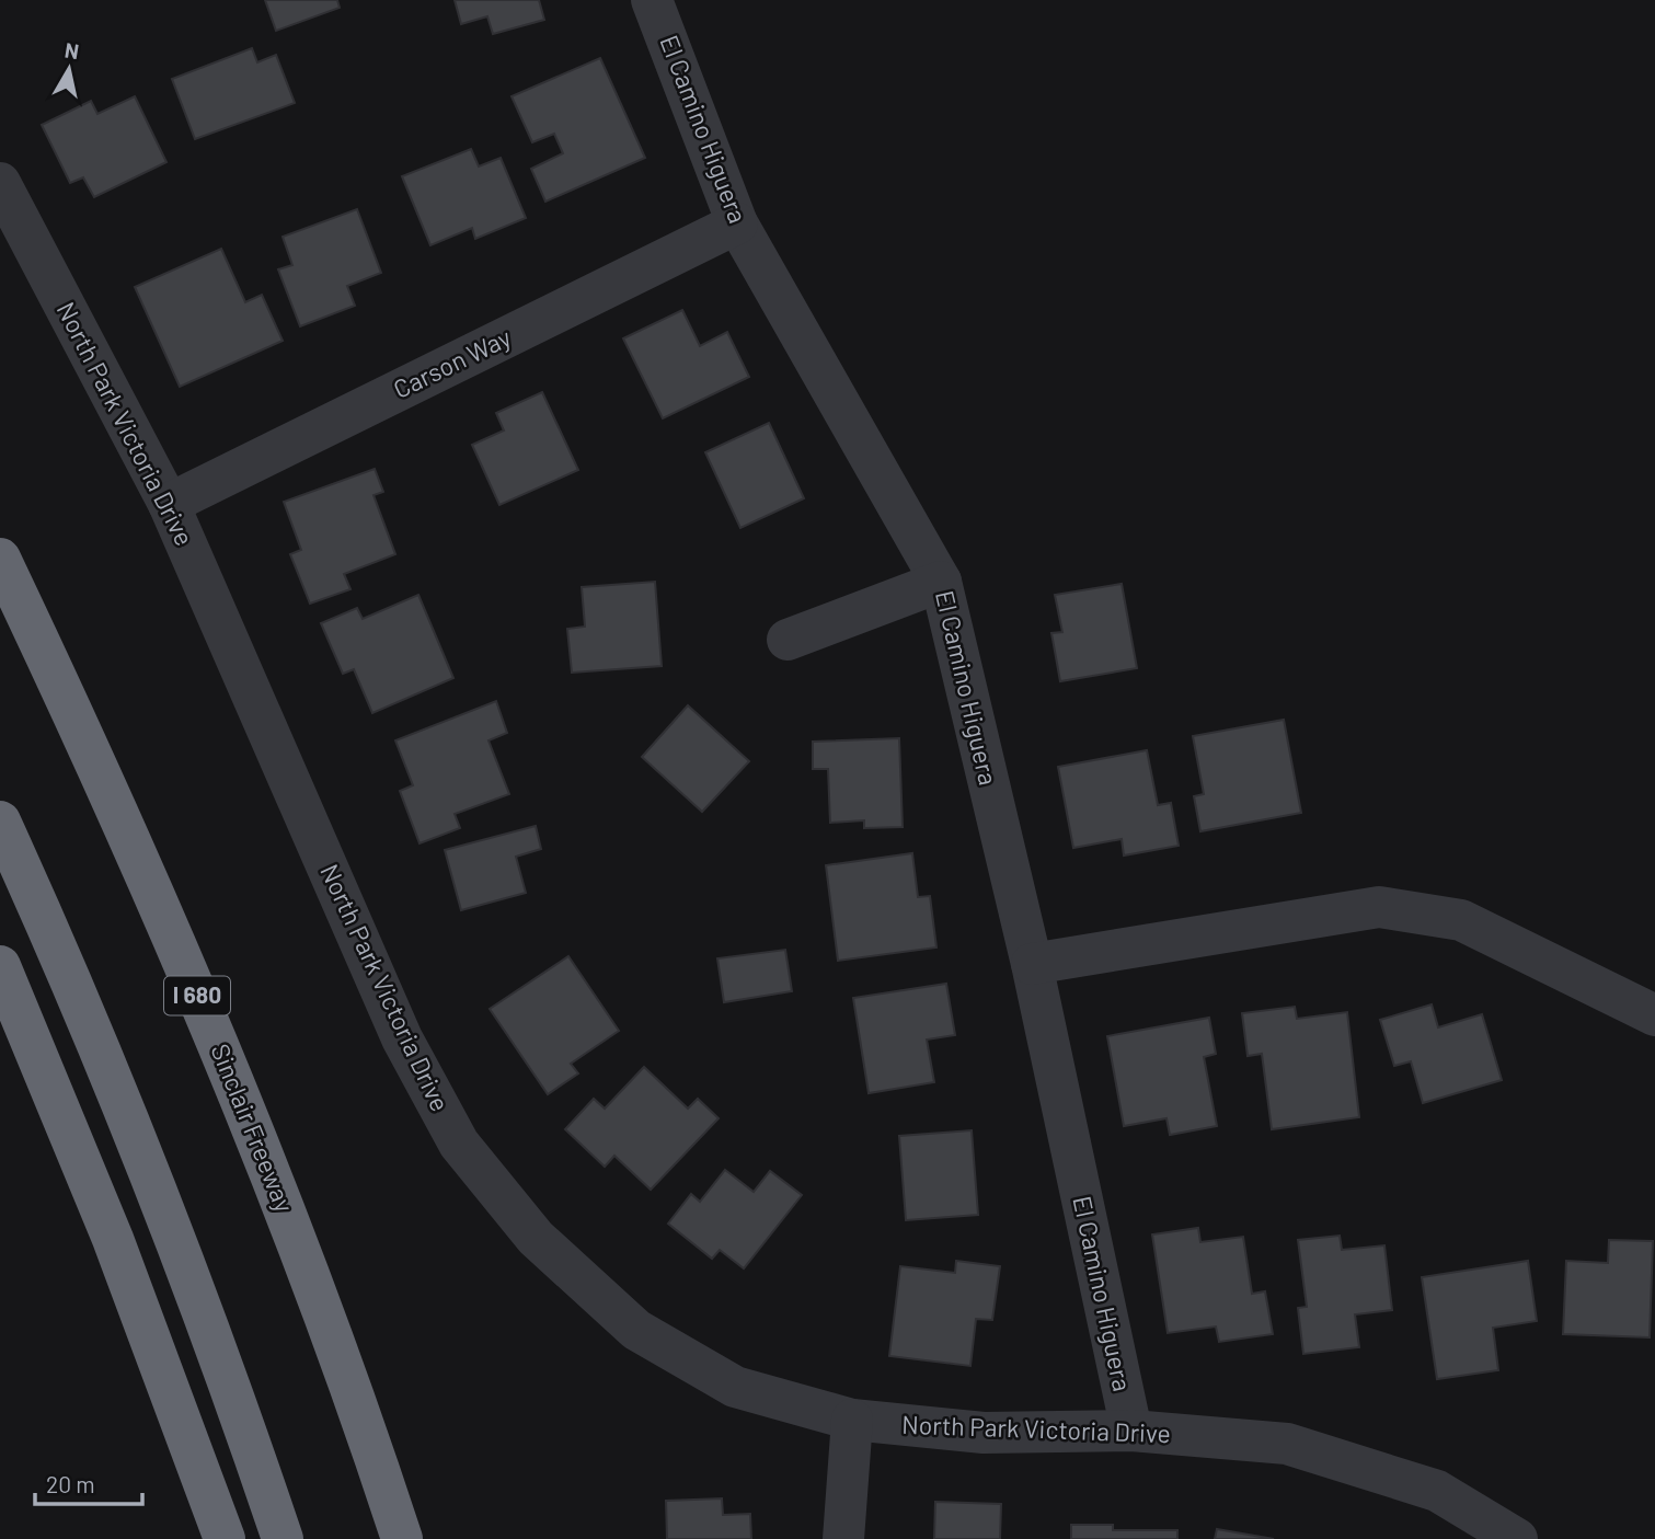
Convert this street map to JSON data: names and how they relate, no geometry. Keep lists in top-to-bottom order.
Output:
{
  "streets": {
    "highway": ["I 680", "Sinclair Freeway"],
    "street": ["El Camino Higuera", "Carson Way", "North Park Victoria Drive"]
  },
  "crossings": [
    ["El Camino Higuera", "Carson Way"],
    ["El Camino Higuera", "North Park Victoria Drive"],
    ["Carson Way", "North Park Victoria Drive"]
  ],
  "scale_bar": "20 m",
  "north": "top"
}
